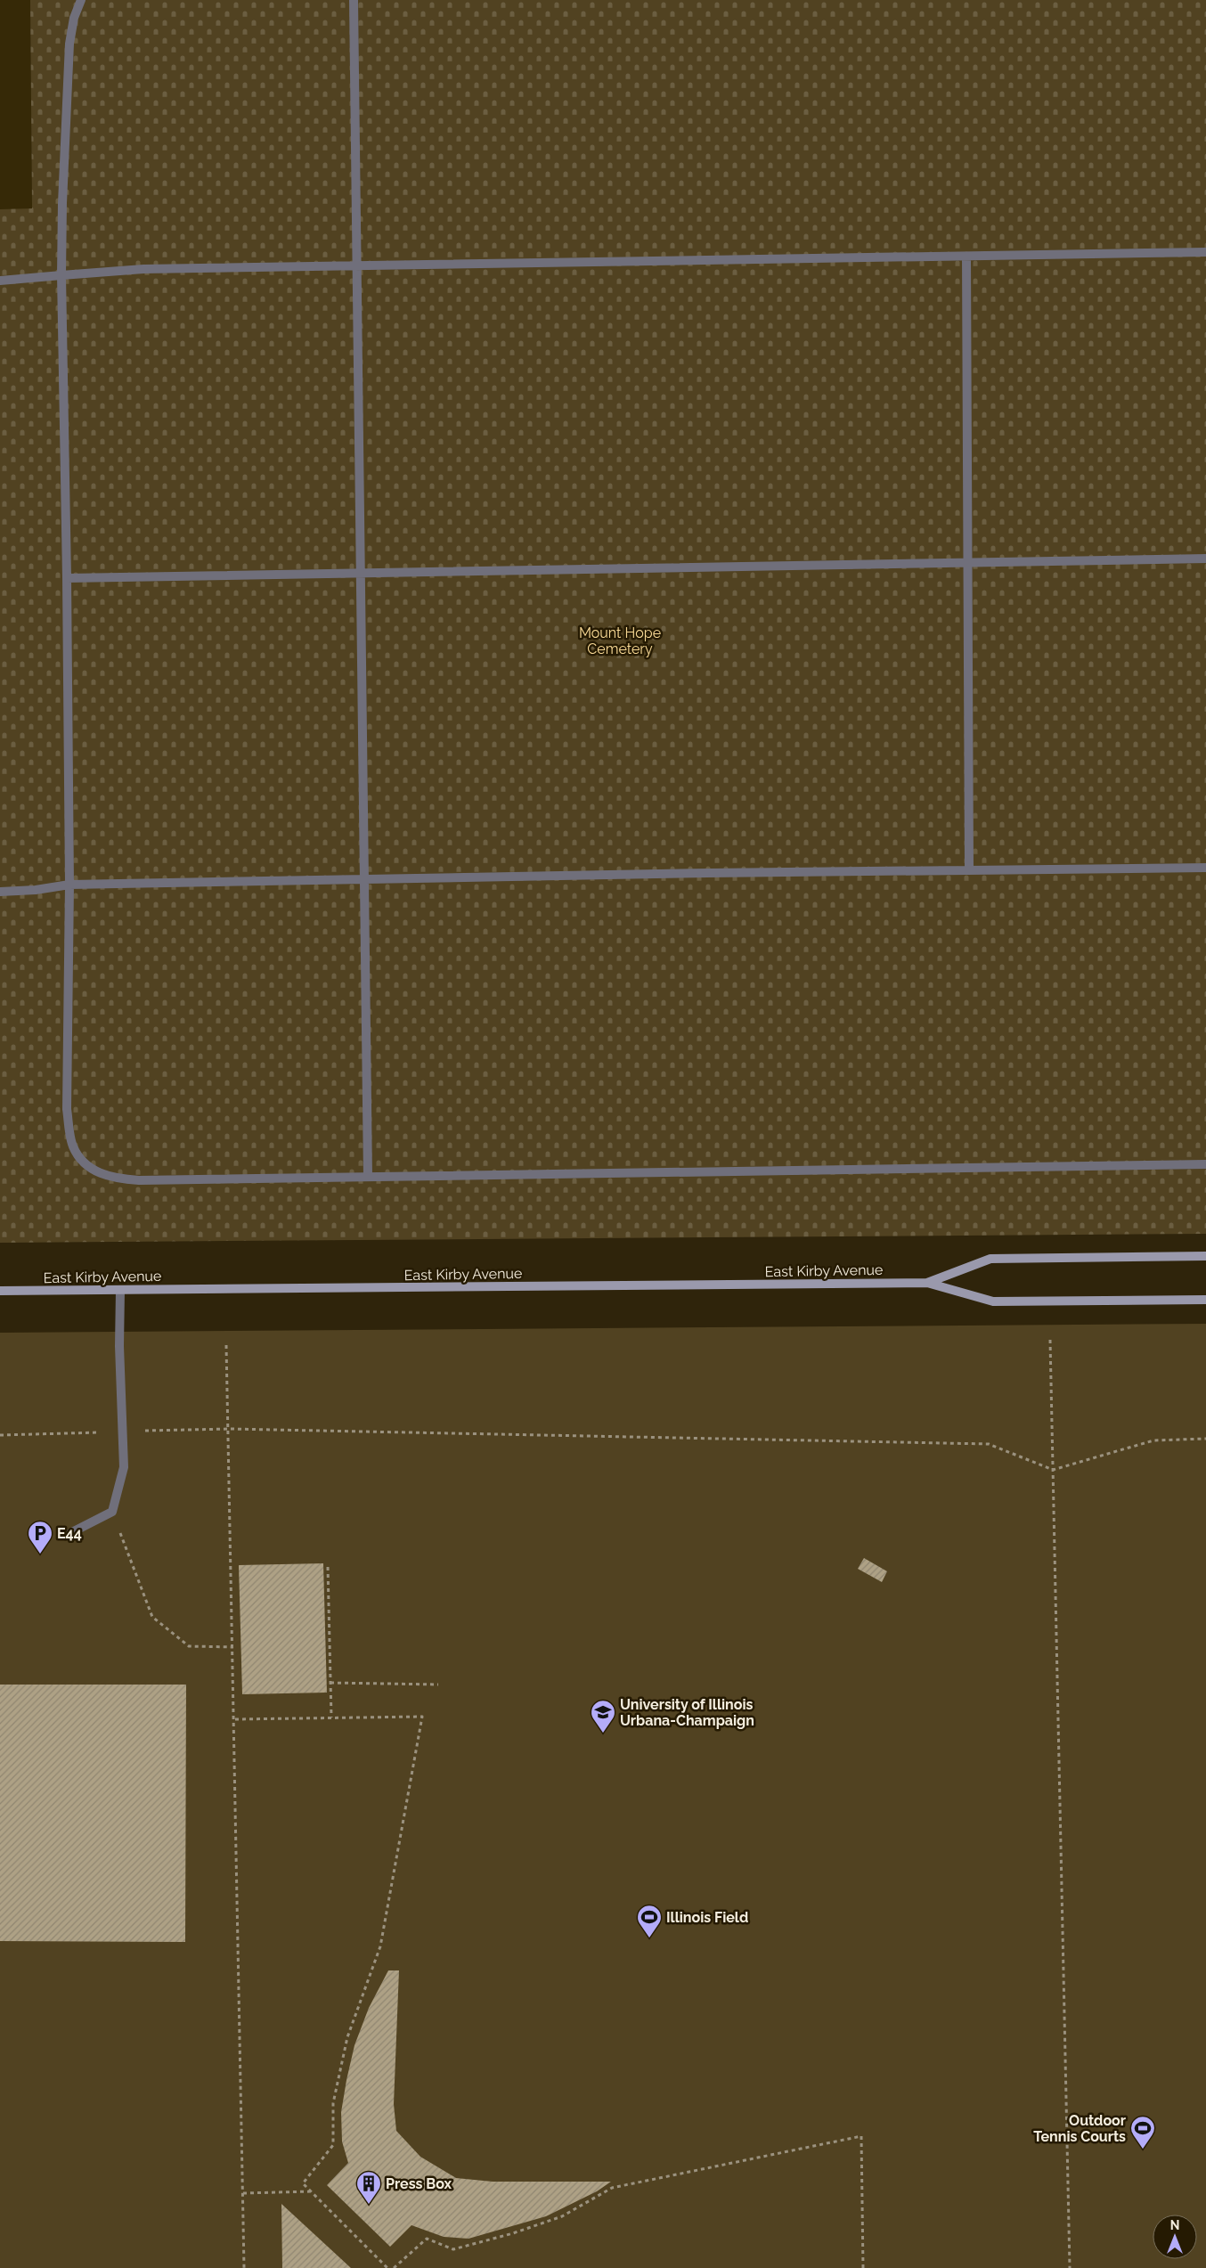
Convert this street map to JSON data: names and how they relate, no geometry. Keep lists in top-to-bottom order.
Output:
{
  "streets": {
    "main road": ["East Kirby Avenue"]
  },
  "parks": ["Mount Hope Cemetery"],
  "places": {
    "parking": ["E44"],
    "school or university": ["University of Illinois Urbana-Champaign"],
    "sports": ["Illinois Field", "Outdoor Tennis Courts"],
    "building": ["Press Box"]
  },
  "north": "top"
}
